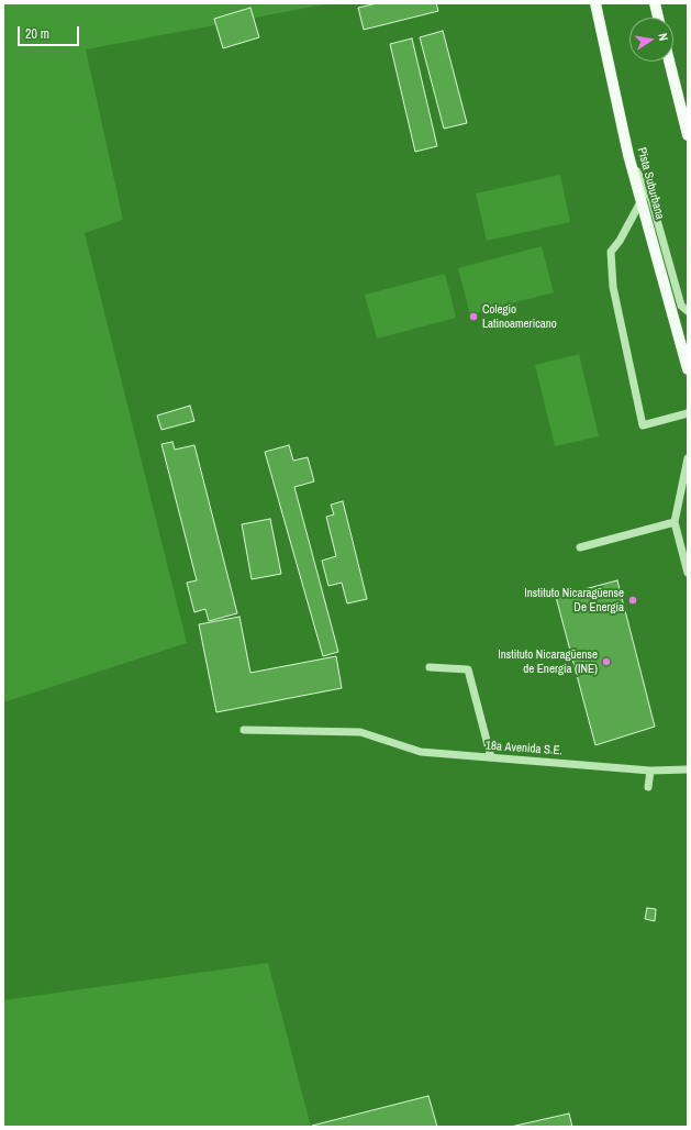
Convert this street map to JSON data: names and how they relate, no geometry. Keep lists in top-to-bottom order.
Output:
{
  "streets": {
    "main road": ["Pista Suburbana"],
    "street": ["18a Avenida S.E."]
  },
  "places": ["Colegio Latinoamericano", "Instituto Nicaragüense De Energía", "Instituto Nicaragüense de Energía (INE)"],
  "scale_bar": "20 m",
  "north": "right"
}
